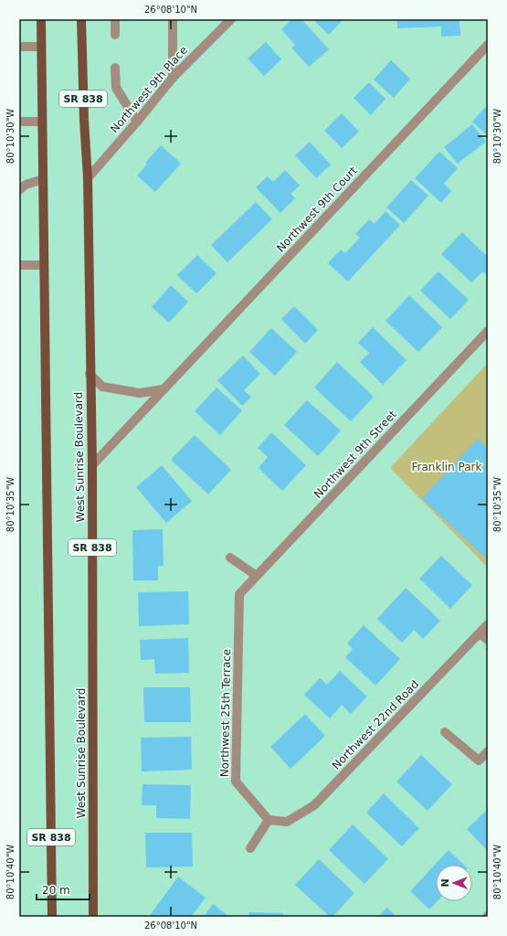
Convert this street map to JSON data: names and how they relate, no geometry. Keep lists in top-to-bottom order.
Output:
{
  "streets": {
    "main road": ["SR 838", "West Sunrise Boulevard"],
    "street": [
      "Northwest 9th Place",
      "Northwest 9th Court",
      "Northwest 9th Street",
      "Northwest 25th Terrace",
      "Northwest 22nd Road"
    ]
  },
  "crossings": [
    ["Northwest 9th Place", "West Sunrise Boulevard"],
    ["Northwest 9th Court", "West Sunrise Boulevard"],
    ["Northwest 9th Street", "Northwest 25th Terrace"],
    ["Northwest 25th Terrace", "Northwest 22nd Road"]
  ],
  "parks": ["Franklin Park"],
  "scale_bar": "20 m",
  "north": "left",
  "coordinates": [
    "26°08'10\"N",
    "80°10'30\"W",
    "80°10'35\"W",
    "80°10'40\"W"
  ]
}
